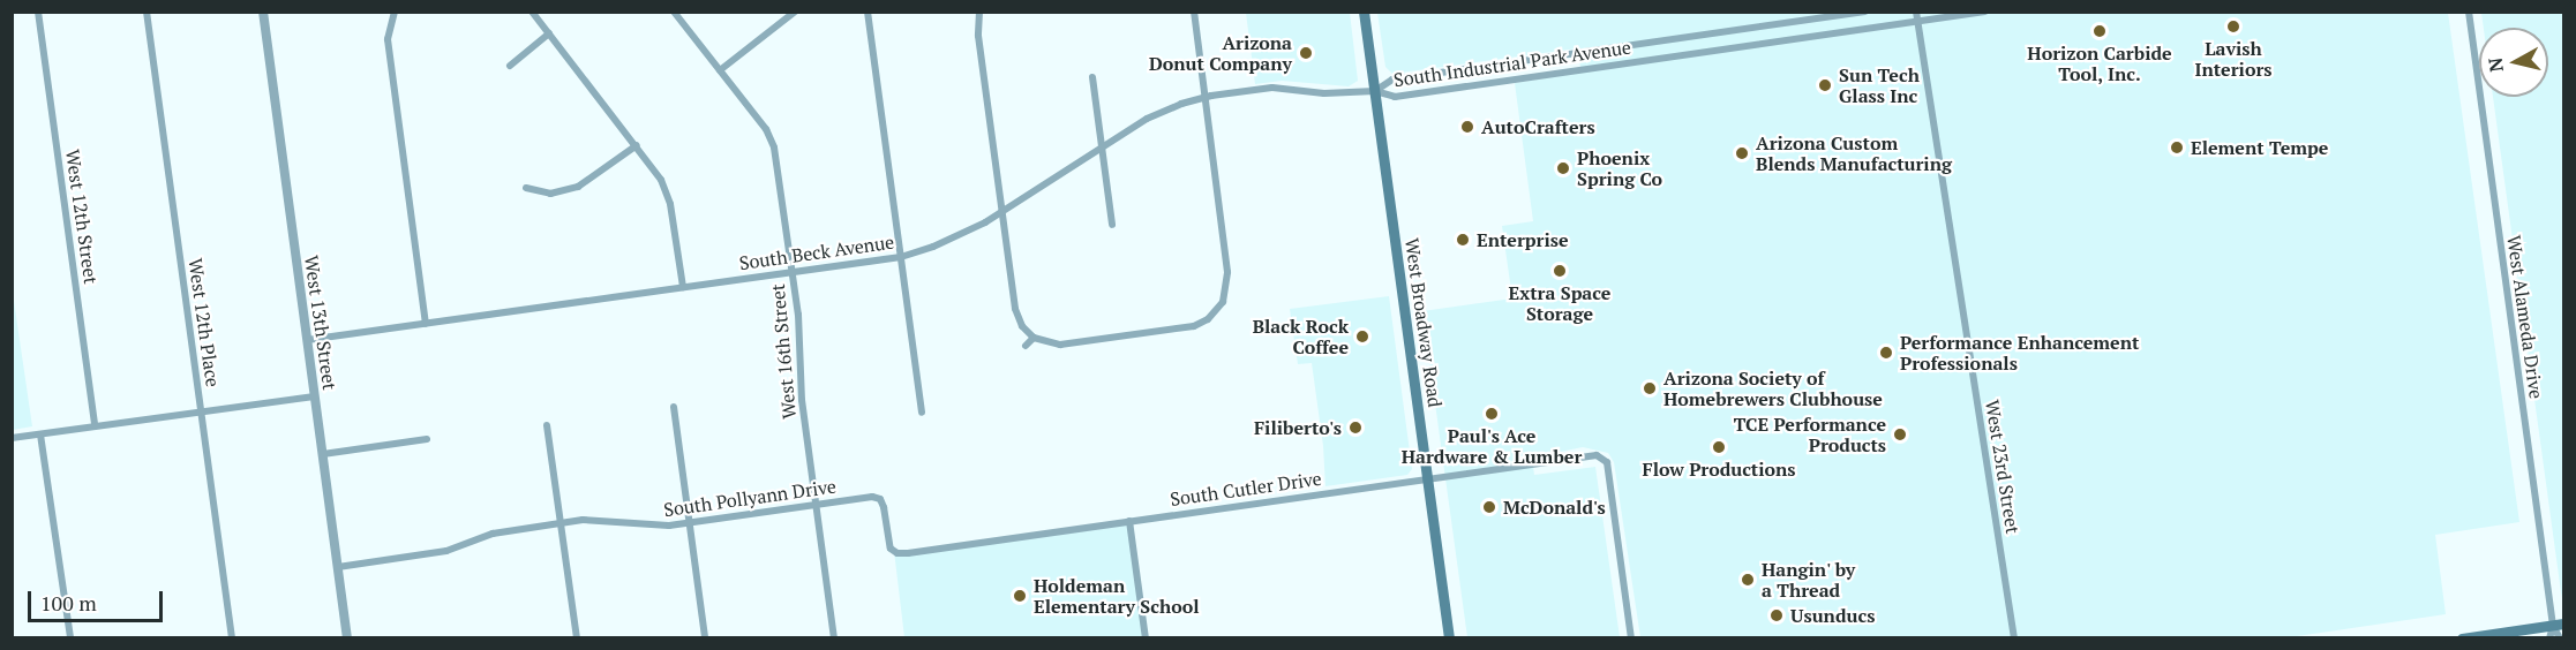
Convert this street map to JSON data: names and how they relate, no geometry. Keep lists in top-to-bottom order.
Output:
{
  "streets": {
    "main road": ["West Broadway Road"],
    "street": [
      "South Industrial Park Avenue",
      "West 12th Street",
      "South Beck Avenue",
      "West Alameda Drive",
      "West 12th Place",
      "West 13th Street",
      "West 16th Street",
      "West 23rd Street",
      "South Cutler Drive",
      "South Pollyann Drive"
    ]
  },
  "crossings": [
    ["South Industrial Park Avenue", "South Beck Avenue"],
    ["South Industrial Park Avenue", "West Broadway Road"],
    ["South Industrial Park Avenue", "West 23rd Street"],
    ["South Beck Avenue", "West 13th Street"],
    ["South Beck Avenue", "West Broadway Road"],
    ["South Beck Avenue", "West 16th Street"],
    ["West 13th Street", "South Pollyann Drive"],
    ["West Broadway Road", "South Cutler Drive"],
    ["West 16th Street", "South Pollyann Drive"],
    ["South Cutler Drive", "South Pollyann Drive"]
  ],
  "places": [
    "Lavish Interiors",
    "Horizon Carbide Tool, Inc.",
    "Arizona Donut Company",
    "Sun Tech Glass Inc",
    "AutoCrafters",
    "Element Tempe",
    "Arizona Custom Blends Manufacturing",
    "Phoenix Spring Co",
    "Enterprise",
    "Extra Space Storage",
    "Black Rock Coffee",
    "Performance Enhancement Professionals",
    "Arizona Society of Homebrewers Clubhouse",
    "Paul's Ace Hardware & Lumber",
    "Filiberto's",
    "TCE Performance Products",
    "Flow Productions",
    "McDonald's",
    "Hangin' by a Thread",
    "Holdeman Elementary School",
    "Usunducs"
  ],
  "scale_bar": "100 m",
  "north": "left"
}
